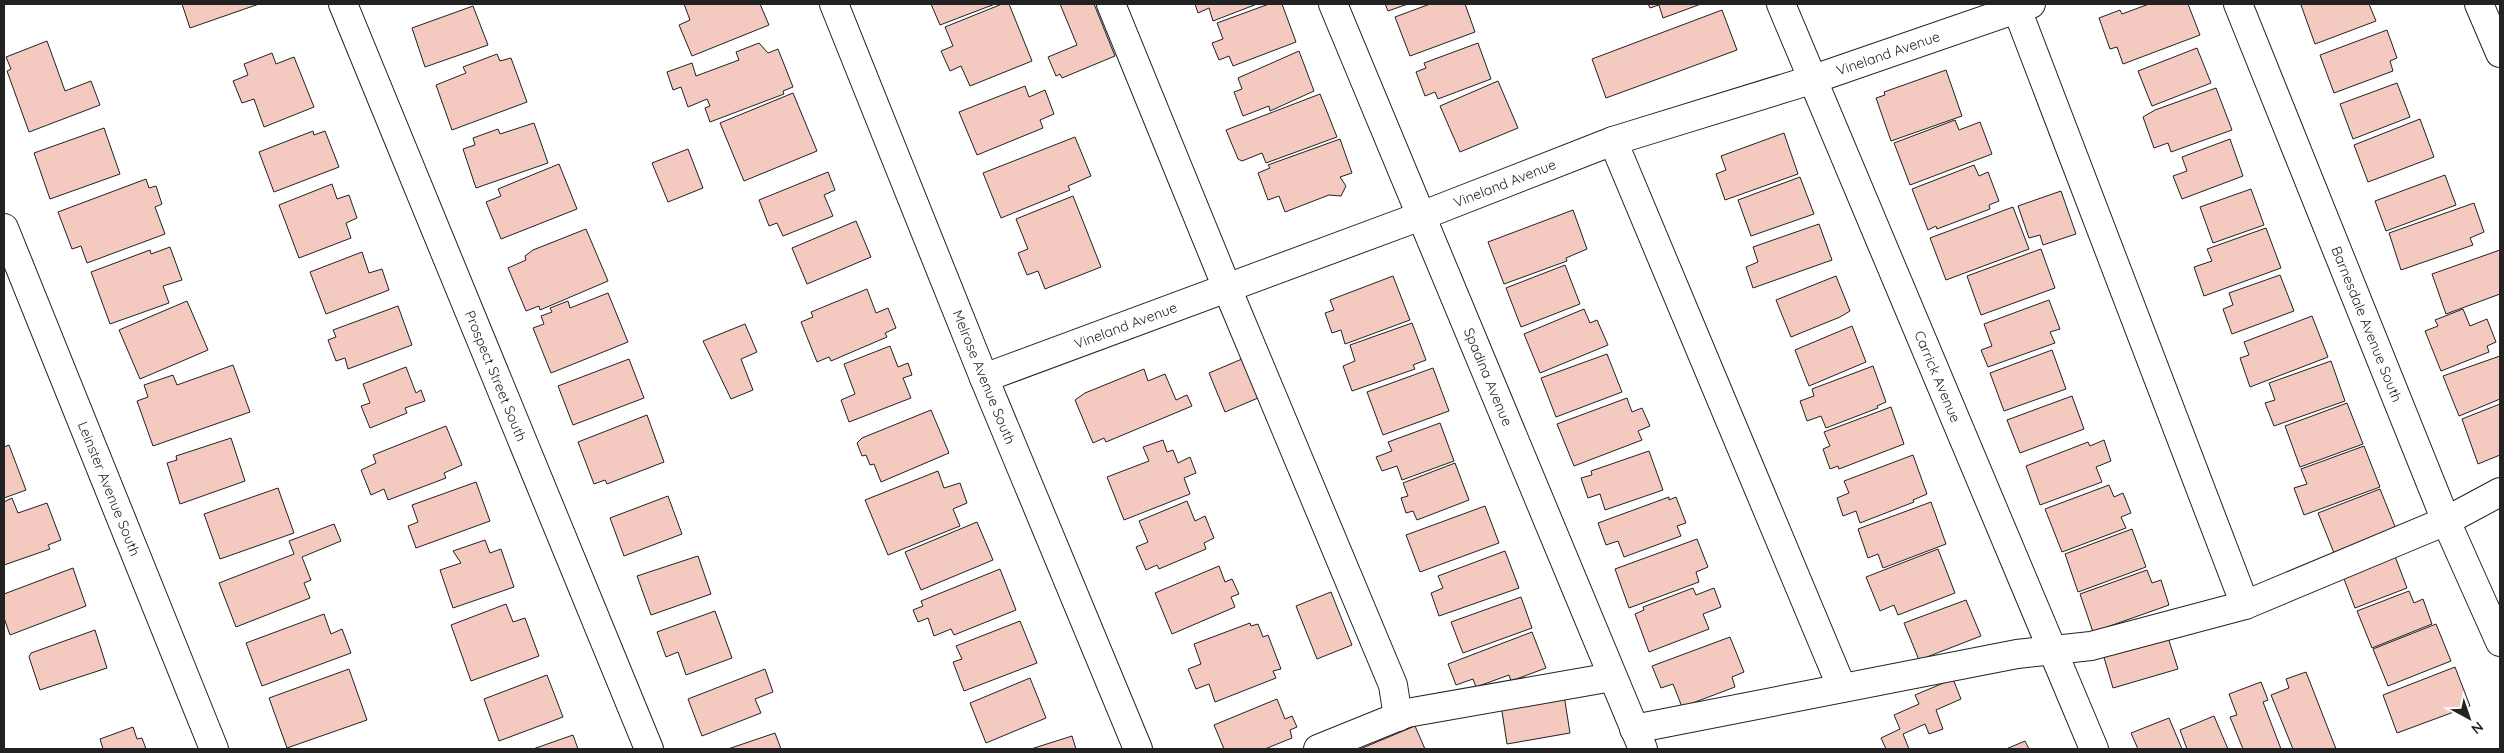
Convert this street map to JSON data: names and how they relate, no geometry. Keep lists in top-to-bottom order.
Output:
{
  "streets": {
    "street": [
      "Vineland Avenue",
      "Barnesdale Avenue South",
      "Prospect Street South",
      "Melrose Avenue South",
      "Spadina Avenue",
      "Carrick Avenue",
      "Leinster Avenue South"
    ]
  },
  "crossings": [
    ["Vineland Avenue", "Melrose Avenue South"],
    ["Vineland Avenue", "Spadina Avenue"],
    ["Vineland Avenue", "Carrick Avenue"]
  ],
  "north": "bottom right"
}
